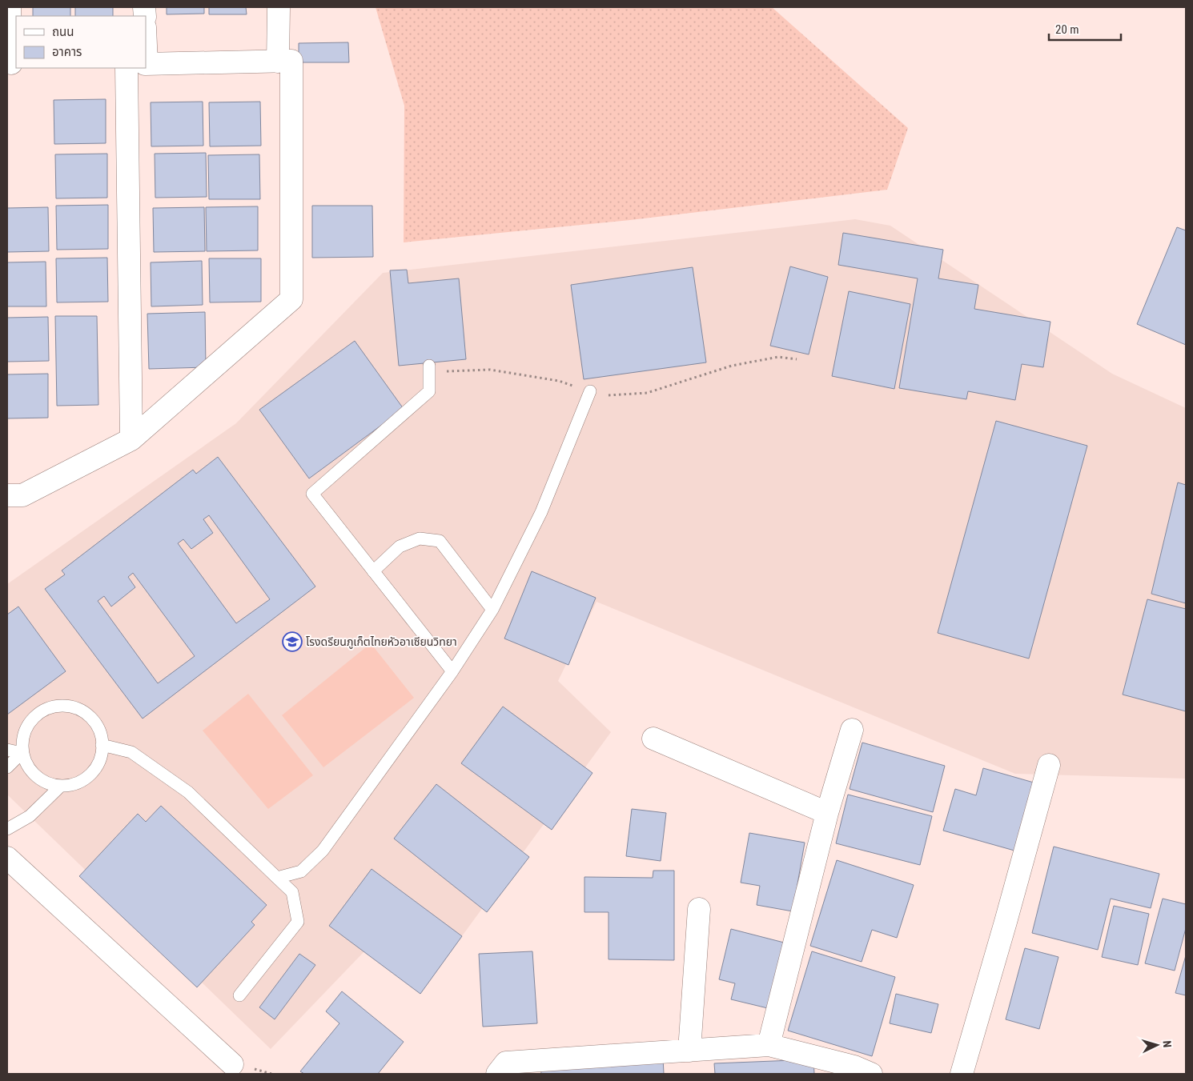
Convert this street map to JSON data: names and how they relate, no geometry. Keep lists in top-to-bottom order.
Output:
{
  "places": {
    "school or university": ["โรงดรียนภูเก็ตไทยหัวอาเซียนวิทยา"]
  },
  "legend": ["ถนน", "อาคาร"],
  "scale_bar": "20 m",
  "north": "right"
}
